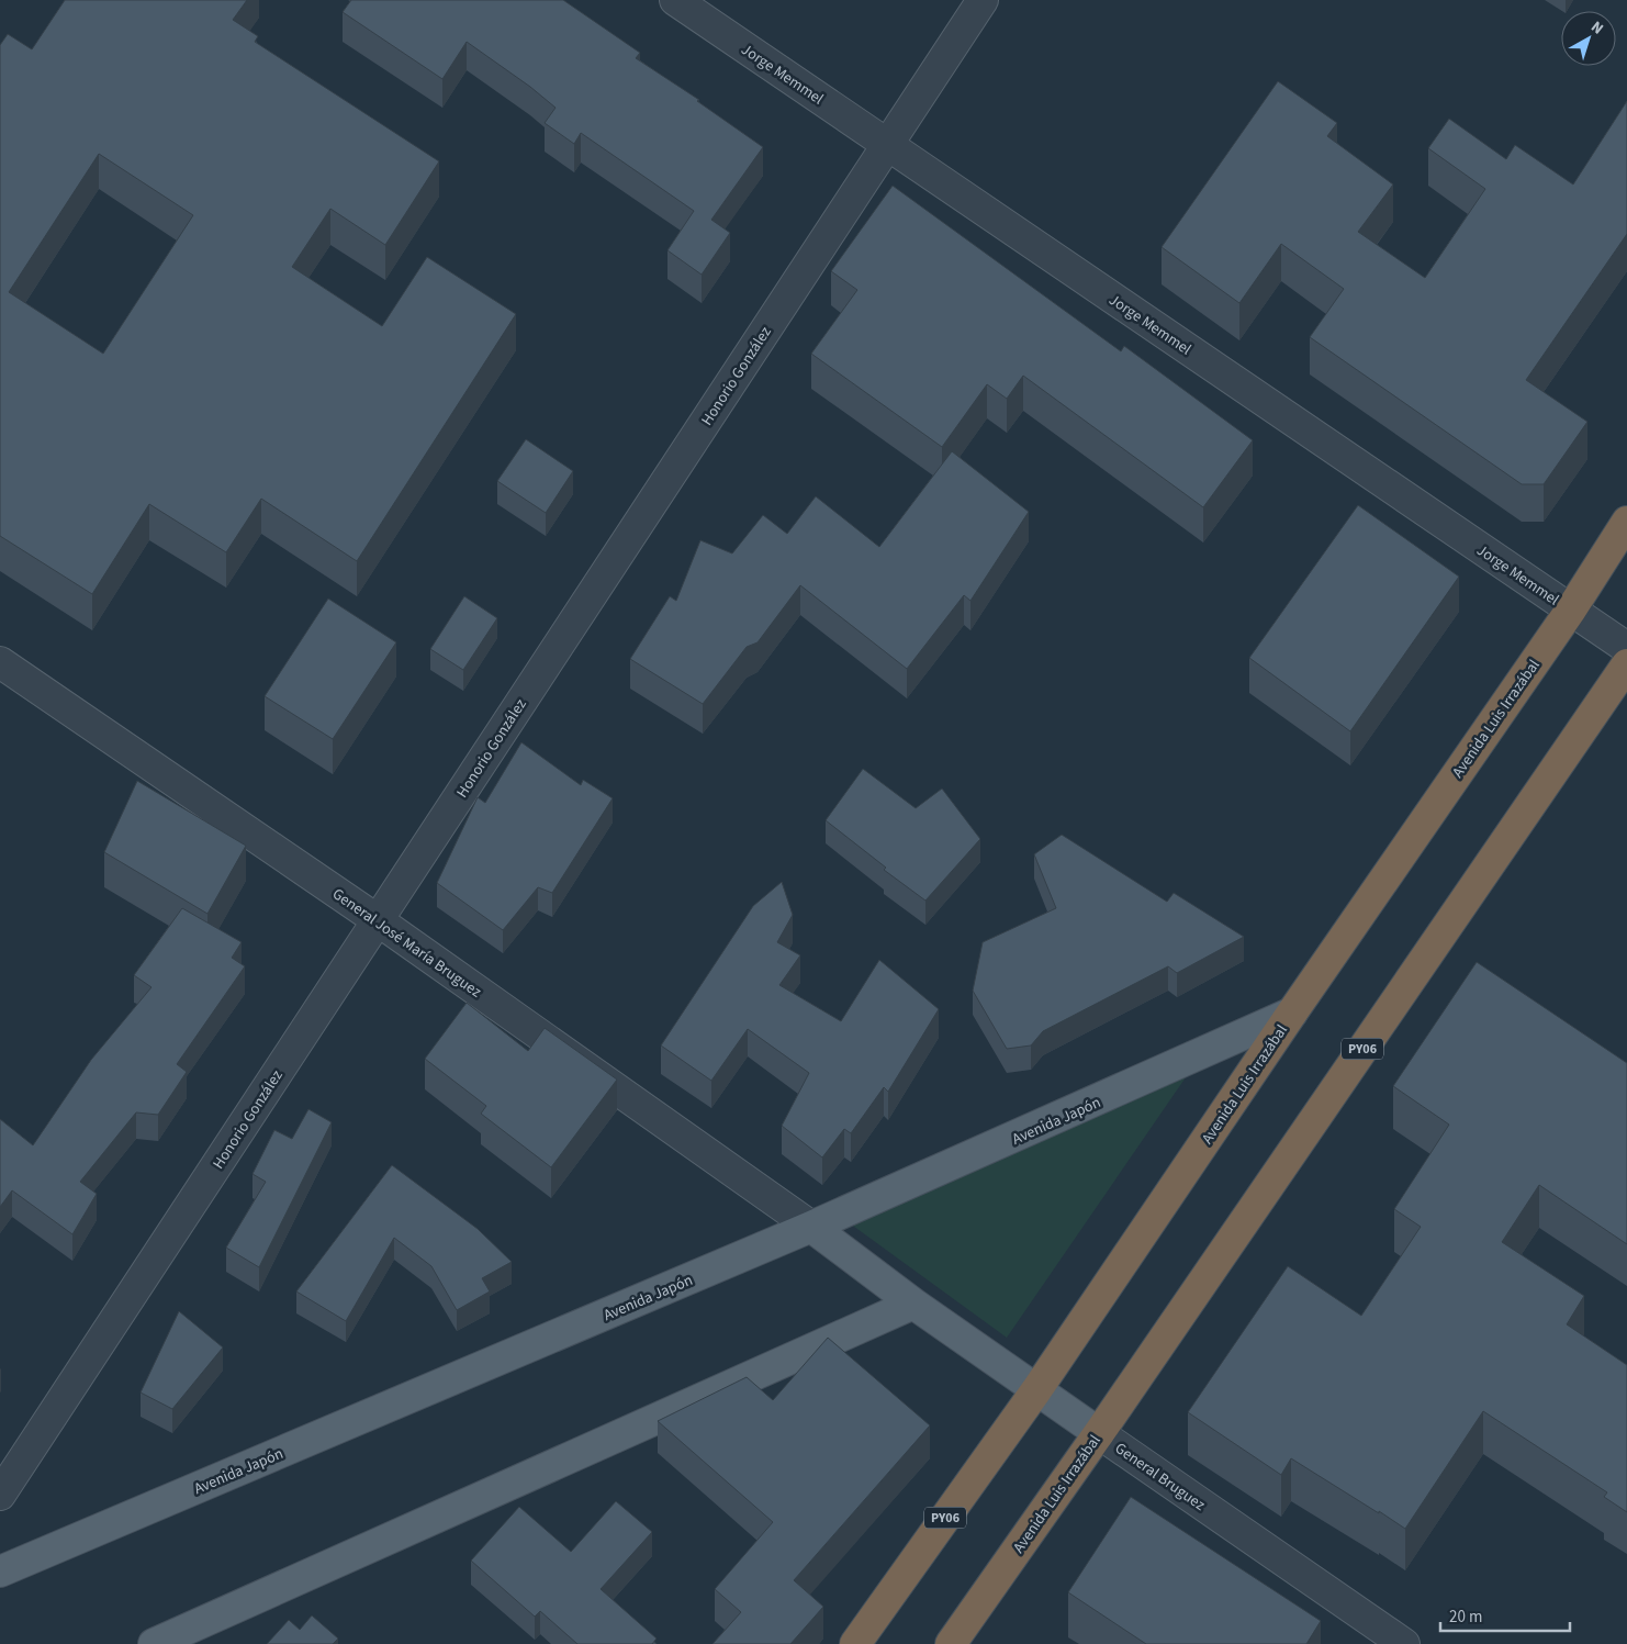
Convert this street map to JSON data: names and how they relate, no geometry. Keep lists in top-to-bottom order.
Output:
{
  "streets": {
    "highway": ["Avenida Luis Irrazábal", "PY06"],
    "main road": ["Avenida Japón", "General Bruguez"],
    "street": ["Jorge Memmel", "Honorio González", "General José María Bruguez"]
  },
  "crossings": [
    ["Jorge Memmel", "Honorio González"],
    ["Jorge Memmel", "Avenida Luis Irrazábal"],
    ["Honorio González", "General José María Bruguez"],
    ["Avenida Luis Irrazábal", "Avenida Japón"],
    ["Avenida Luis Irrazábal", "General Bruguez"],
    ["General José María Bruguez", "Avenida Japón"],
    ["General José María Bruguez", "General Bruguez"],
    ["Avenida Japón", "General Bruguez"]
  ],
  "scale_bar": "20 m",
  "north": "top right"
}
